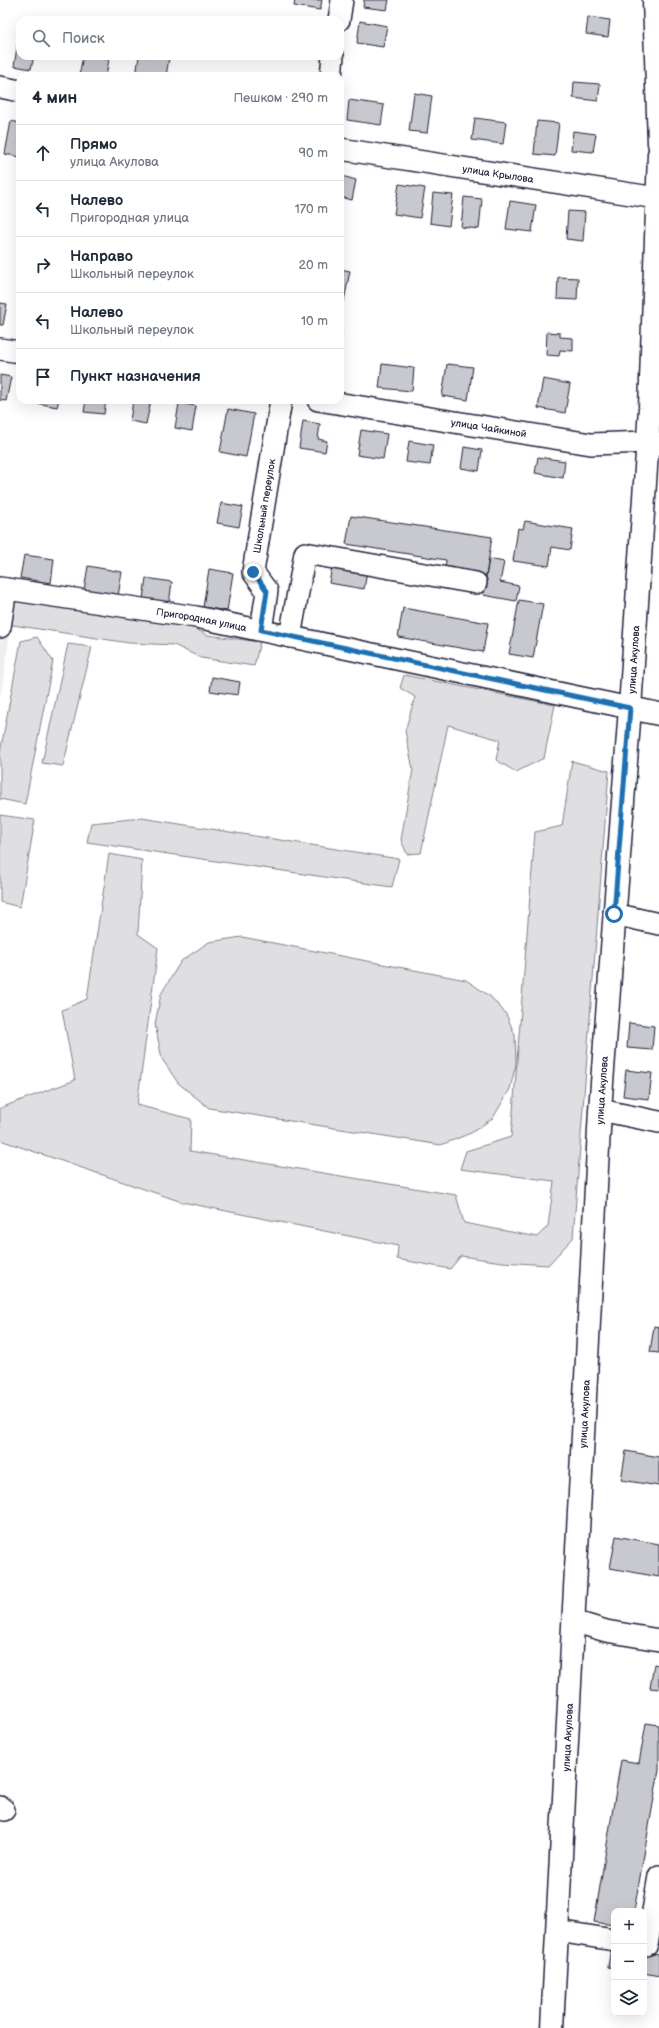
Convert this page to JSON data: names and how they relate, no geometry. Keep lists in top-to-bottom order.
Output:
{
  "streets": {
    "main road": ["Пригородная улица", "улица Акулова"],
    "street": ["улица Крылова", "улица Чайкиной", "Школьный переулок"]
  },
  "crossings": [
    ["улица Крылова", "улица Акулова"],
    ["улица Чайкиной", "улица Акулова"],
    ["Школьный переулок", "Пригородная улица"],
    ["Пригородная улица", "улица Акулова"]
  ],
  "page": {
    "search": "Поиск",
    "heading": ["4 мин", "Пешком · 290 m"],
    "list": [
      ["Прямо", "улица Акулова", "90 m"],
      ["Налево", "Пригородная улица", "170 m"],
      ["Направо", "Школьный переулок", "20 m"],
      ["Налево", "Школьный переулок", "10 m"],
      "Пункт назначения"
    ],
    "map_buttons": ["+", "−"]
  }
}
